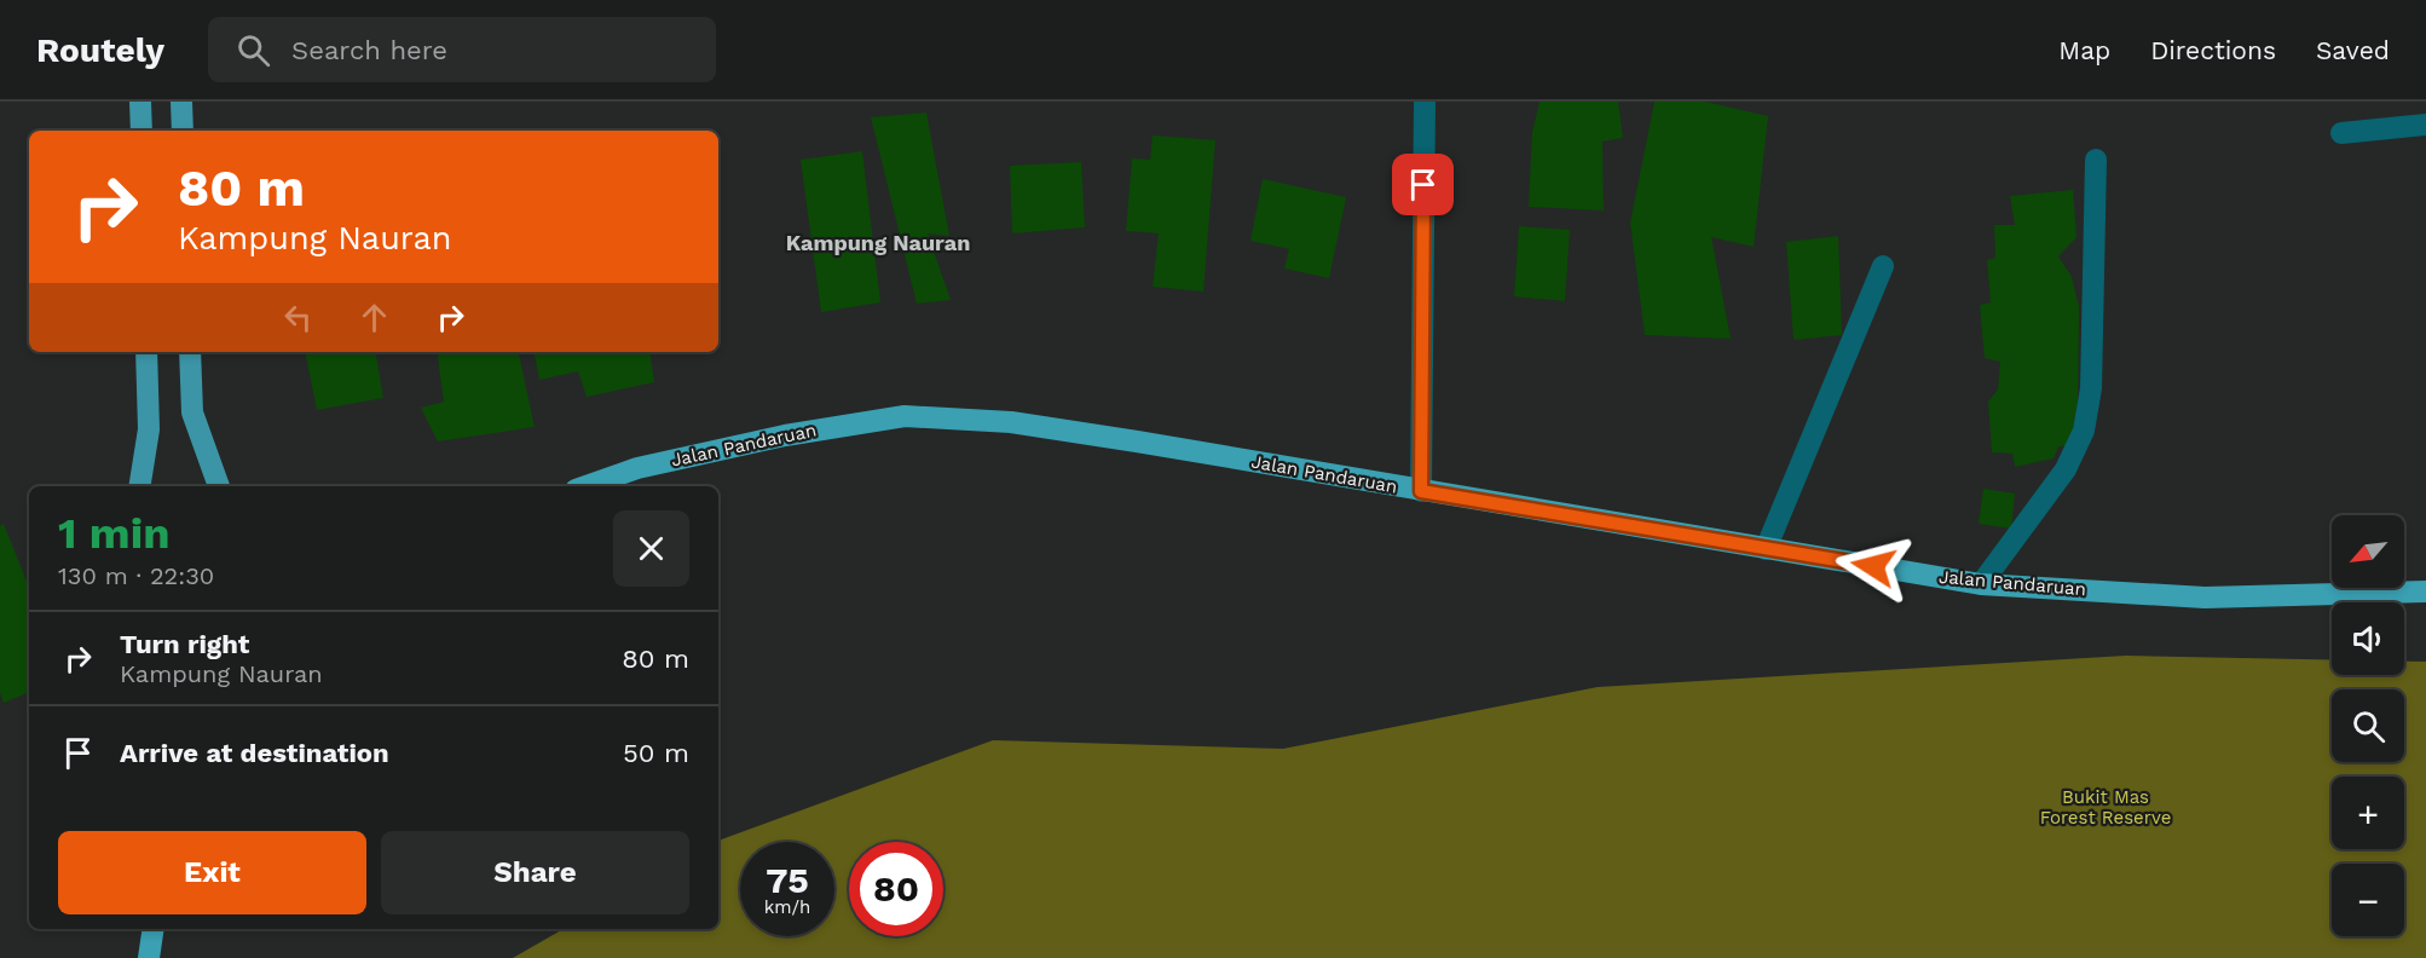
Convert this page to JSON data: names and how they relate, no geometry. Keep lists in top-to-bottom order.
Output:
{
  "streets": {
    "highway": ["Jalan Pandaruan"]
  },
  "districts": ["Kampung Nauran"],
  "parks": ["Bukit Mas Forest Reserve"],
  "north": "bottom left",
  "page": {
    "header": "Routely",
    "search": "Search here",
    "nav": ["Map", "Directions", "Saved"],
    "turn": ["80 m", "Kampung Nauran"],
    "heading": ["1 min", "130 m · 22:30"],
    "map_buttons": ["+", "−"],
    "list": [
      {
        "name": "Turn right",
        "note": "Kampung Nauran",
        "value": "80 m"
      },
      {
        "name": "Arrive at destination",
        "value": "50 m"
      }
    ],
    "buttons": ["Exit", "Share"],
    "speed": "75 km/h",
    "limit": "80"
  }
}
